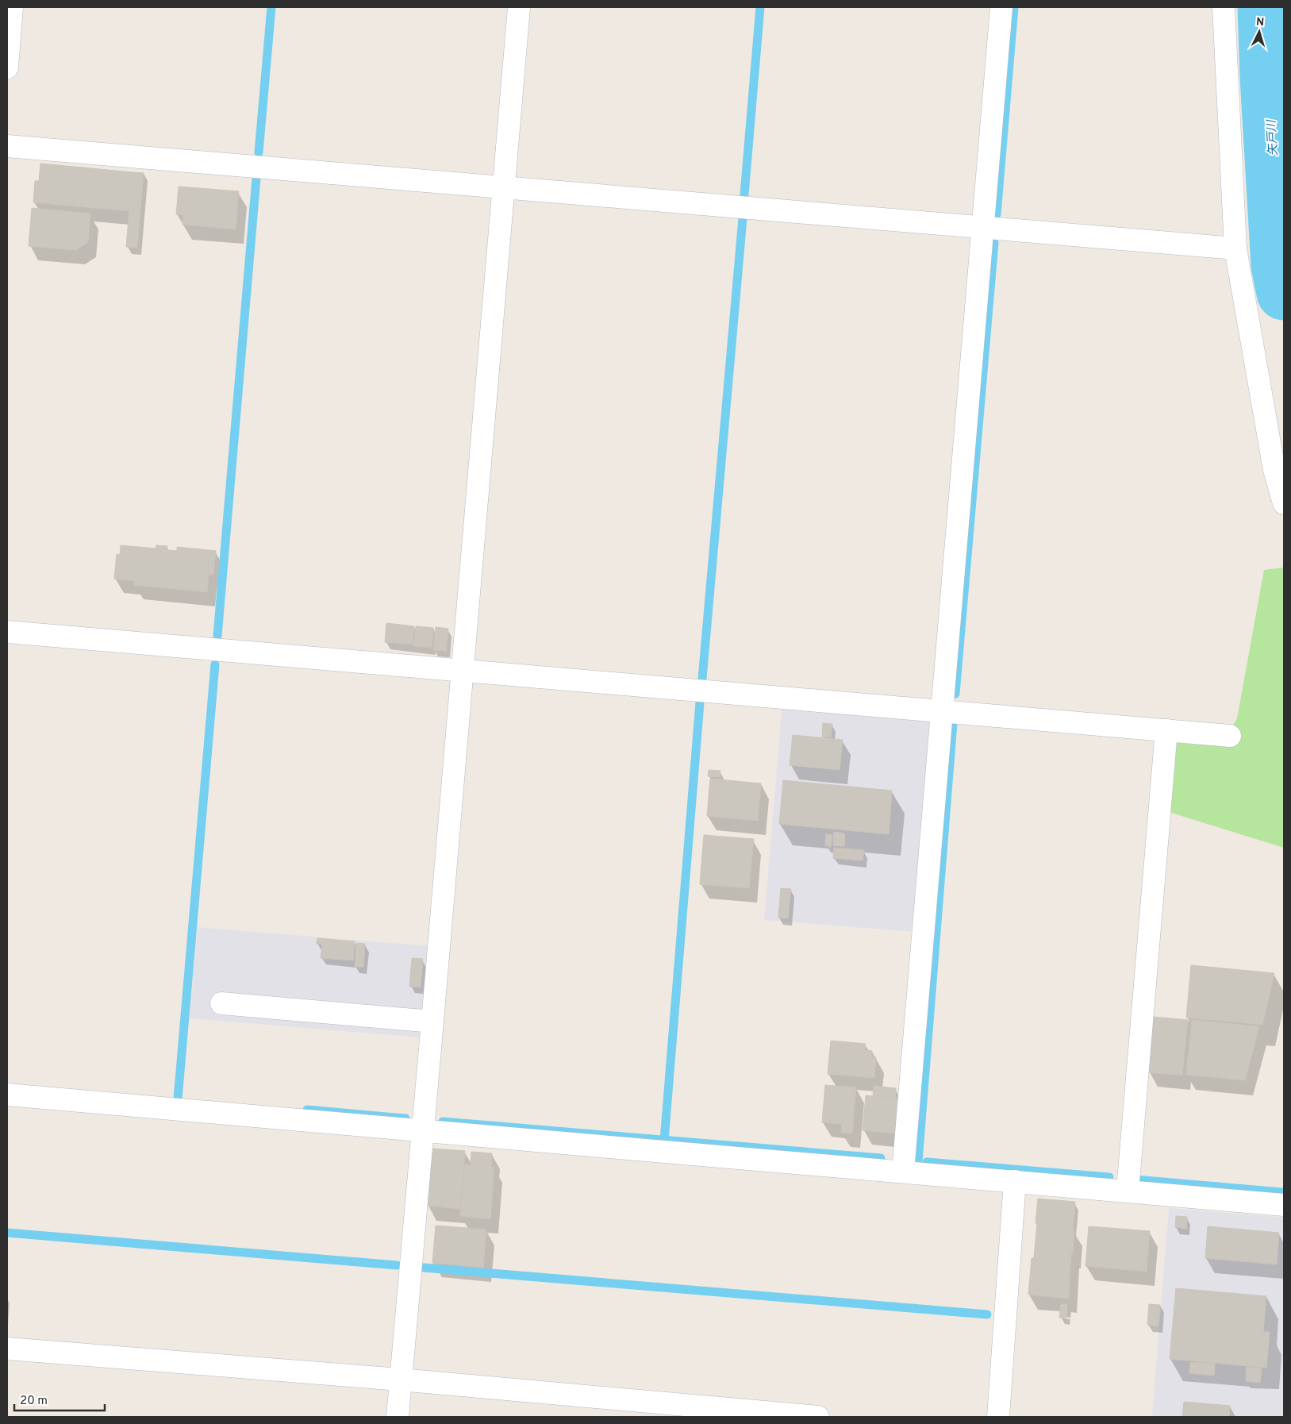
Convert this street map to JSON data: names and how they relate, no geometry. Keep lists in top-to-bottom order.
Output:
{
  "water": ["矢戸川"],
  "scale_bar": "20 m",
  "north": "top"
}
